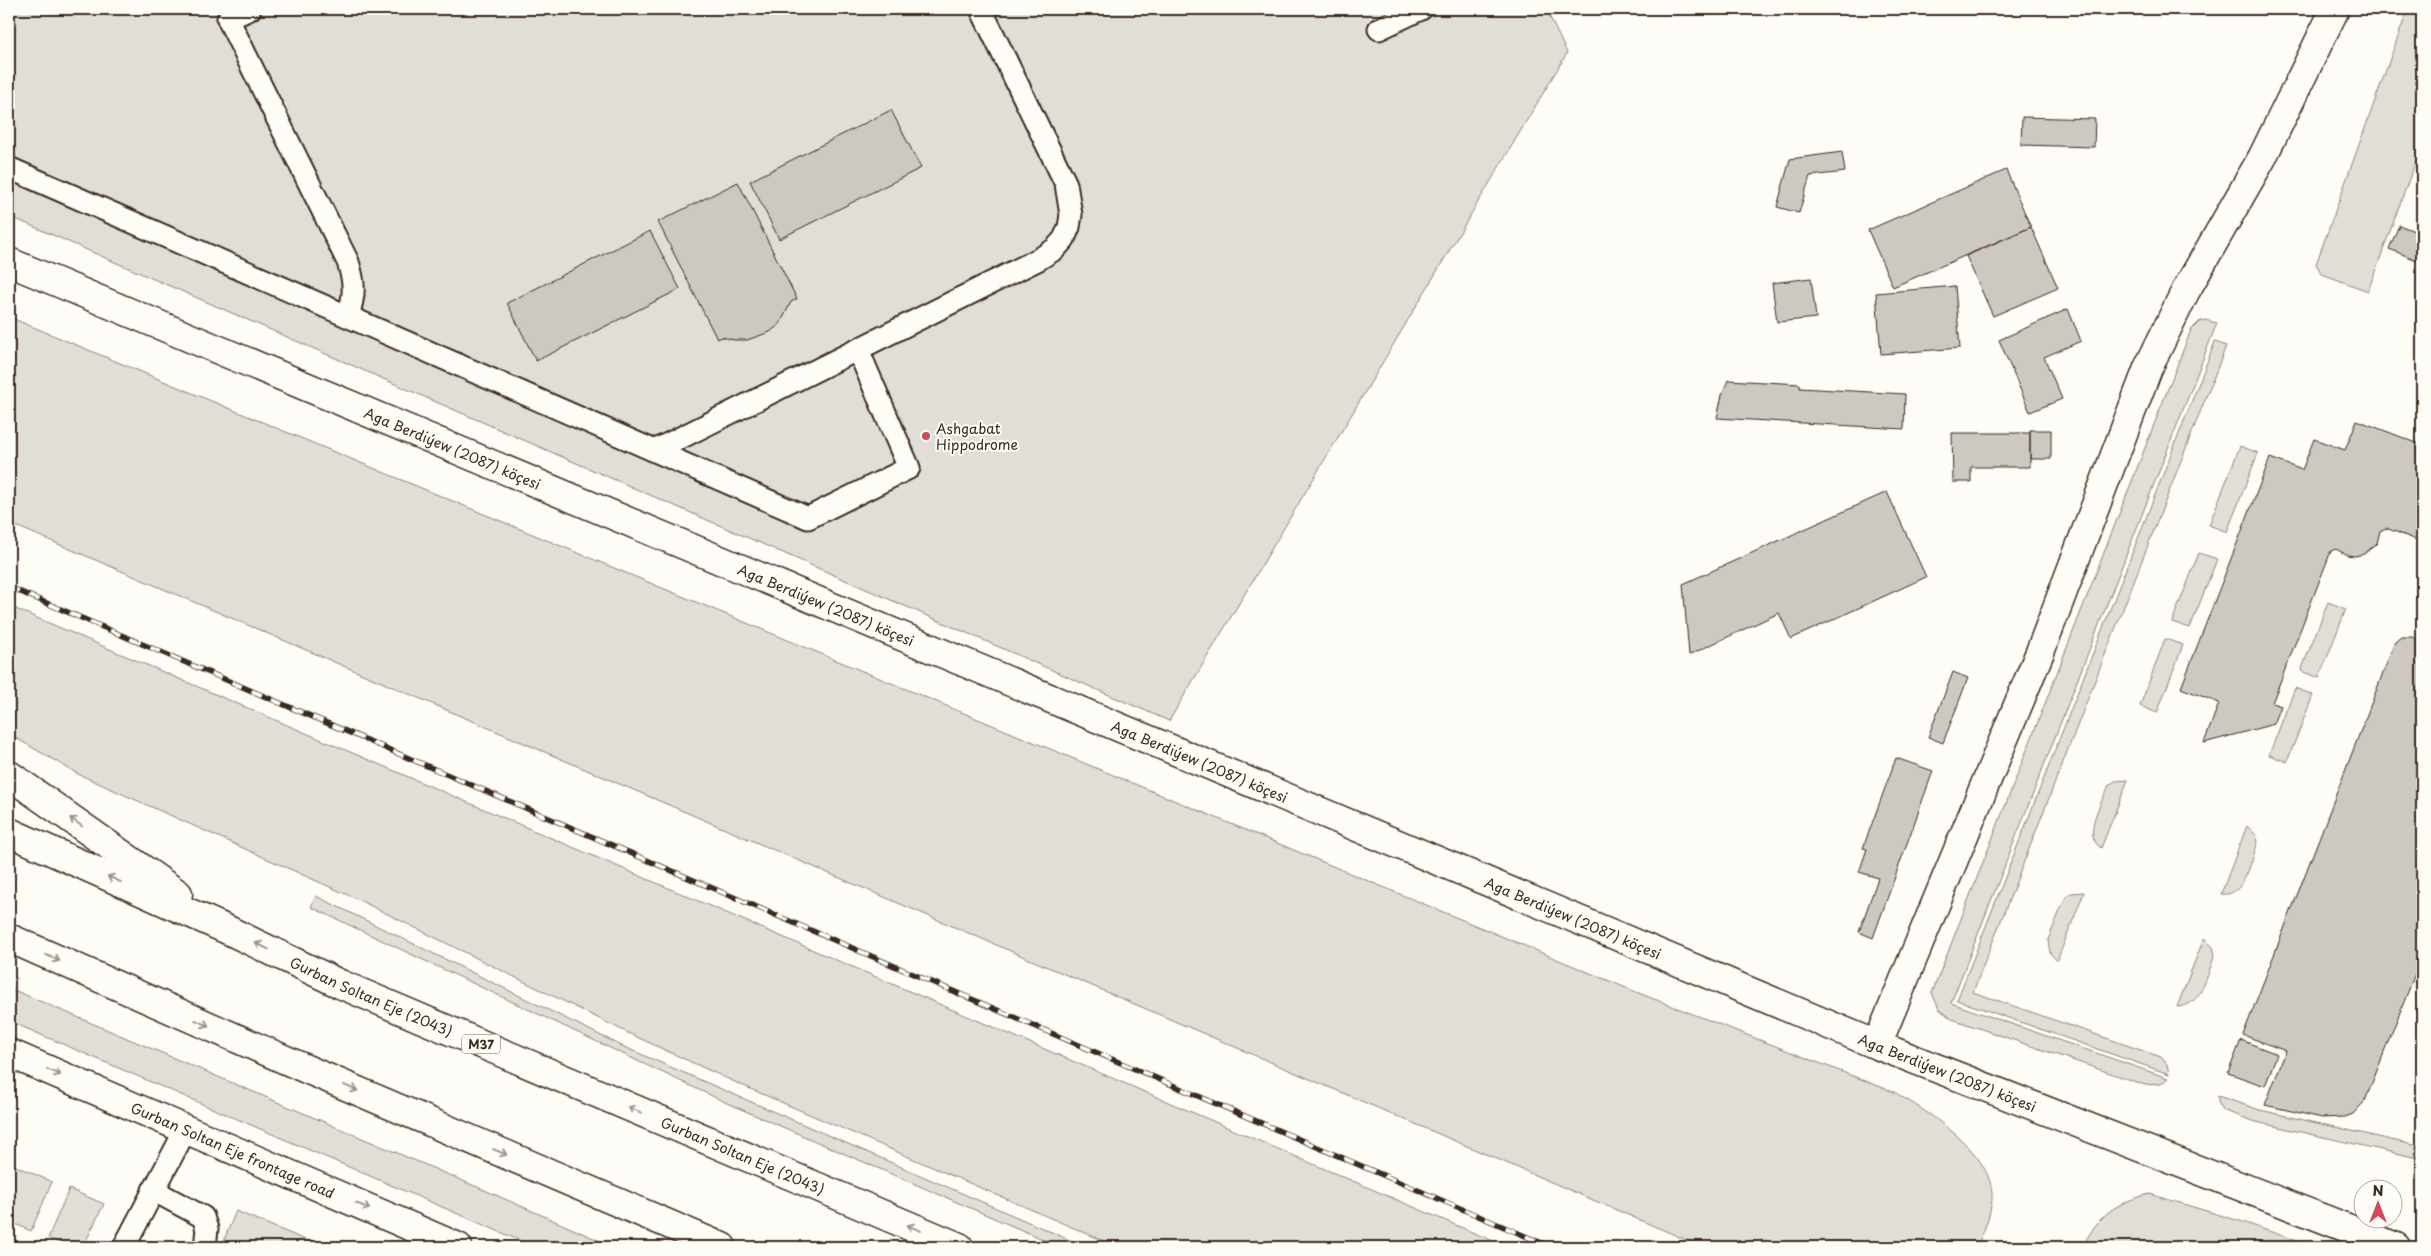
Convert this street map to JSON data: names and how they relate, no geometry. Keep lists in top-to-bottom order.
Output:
{
  "streets": {
    "main road": [
      "Aga Berdiýew (2087) köçesi",
      "Gurban Soltan Eje (2043)",
      "M37",
      "Gurban Soltan Eje frontage road"
    ]
  },
  "places": ["Ashgabat Hippodrome"],
  "north": "top"
}
